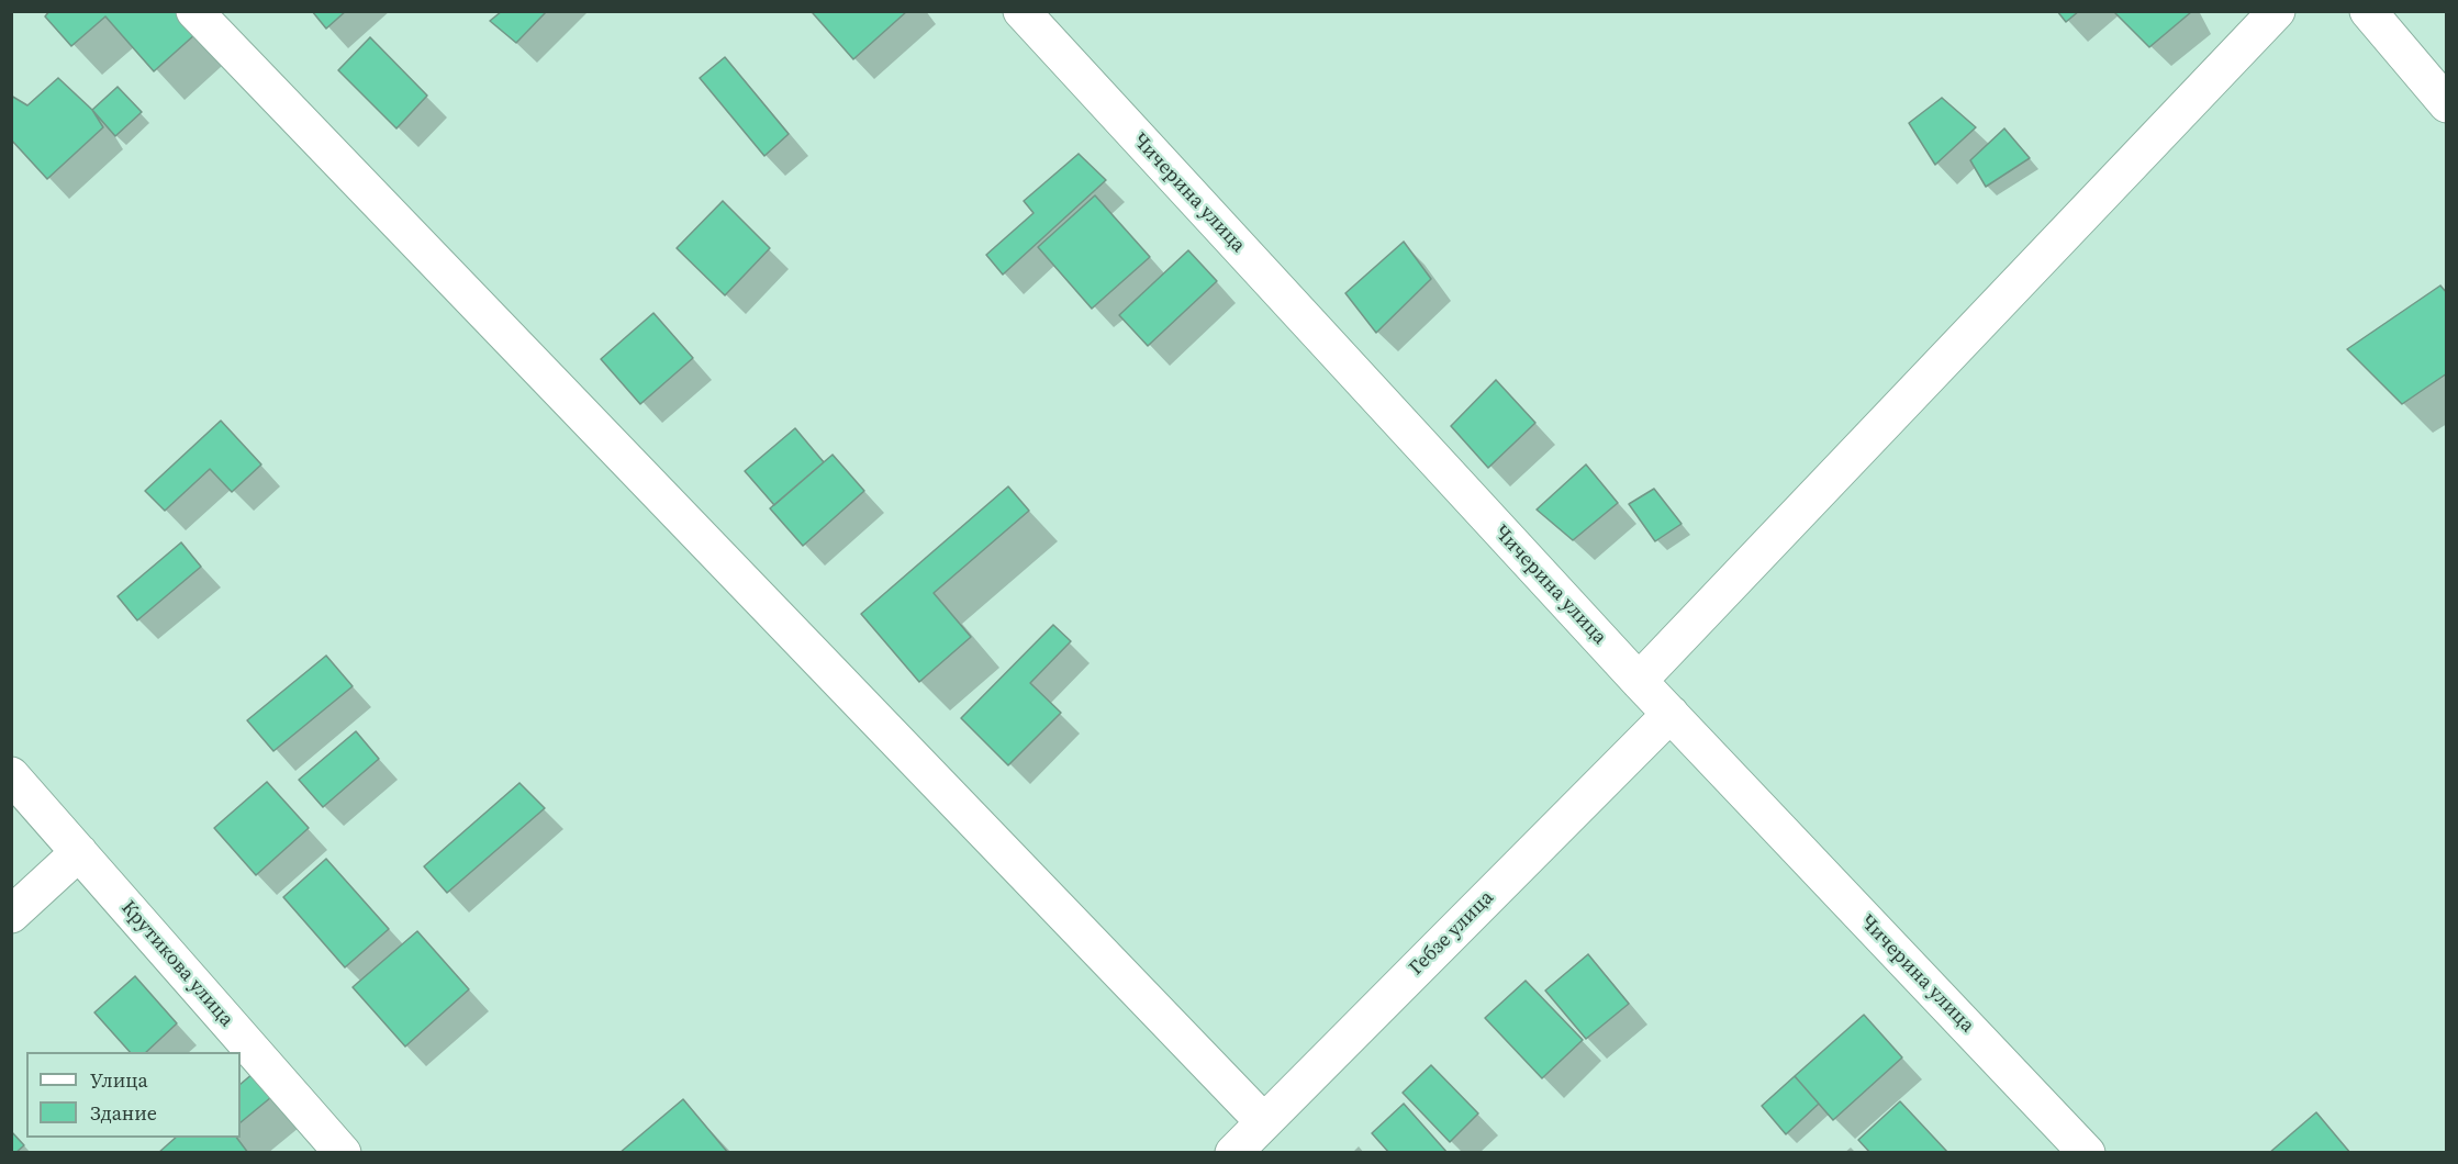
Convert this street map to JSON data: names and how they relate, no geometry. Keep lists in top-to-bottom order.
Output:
{
  "streets": {
    "street": ["Чичерина улица", "Гебзе улица", "Крутикова улица"]
  },
  "crossings": [
    ["Чичерина улица", "Гебзе улица"]
  ],
  "legend": ["Улица", "Здание"]
}
